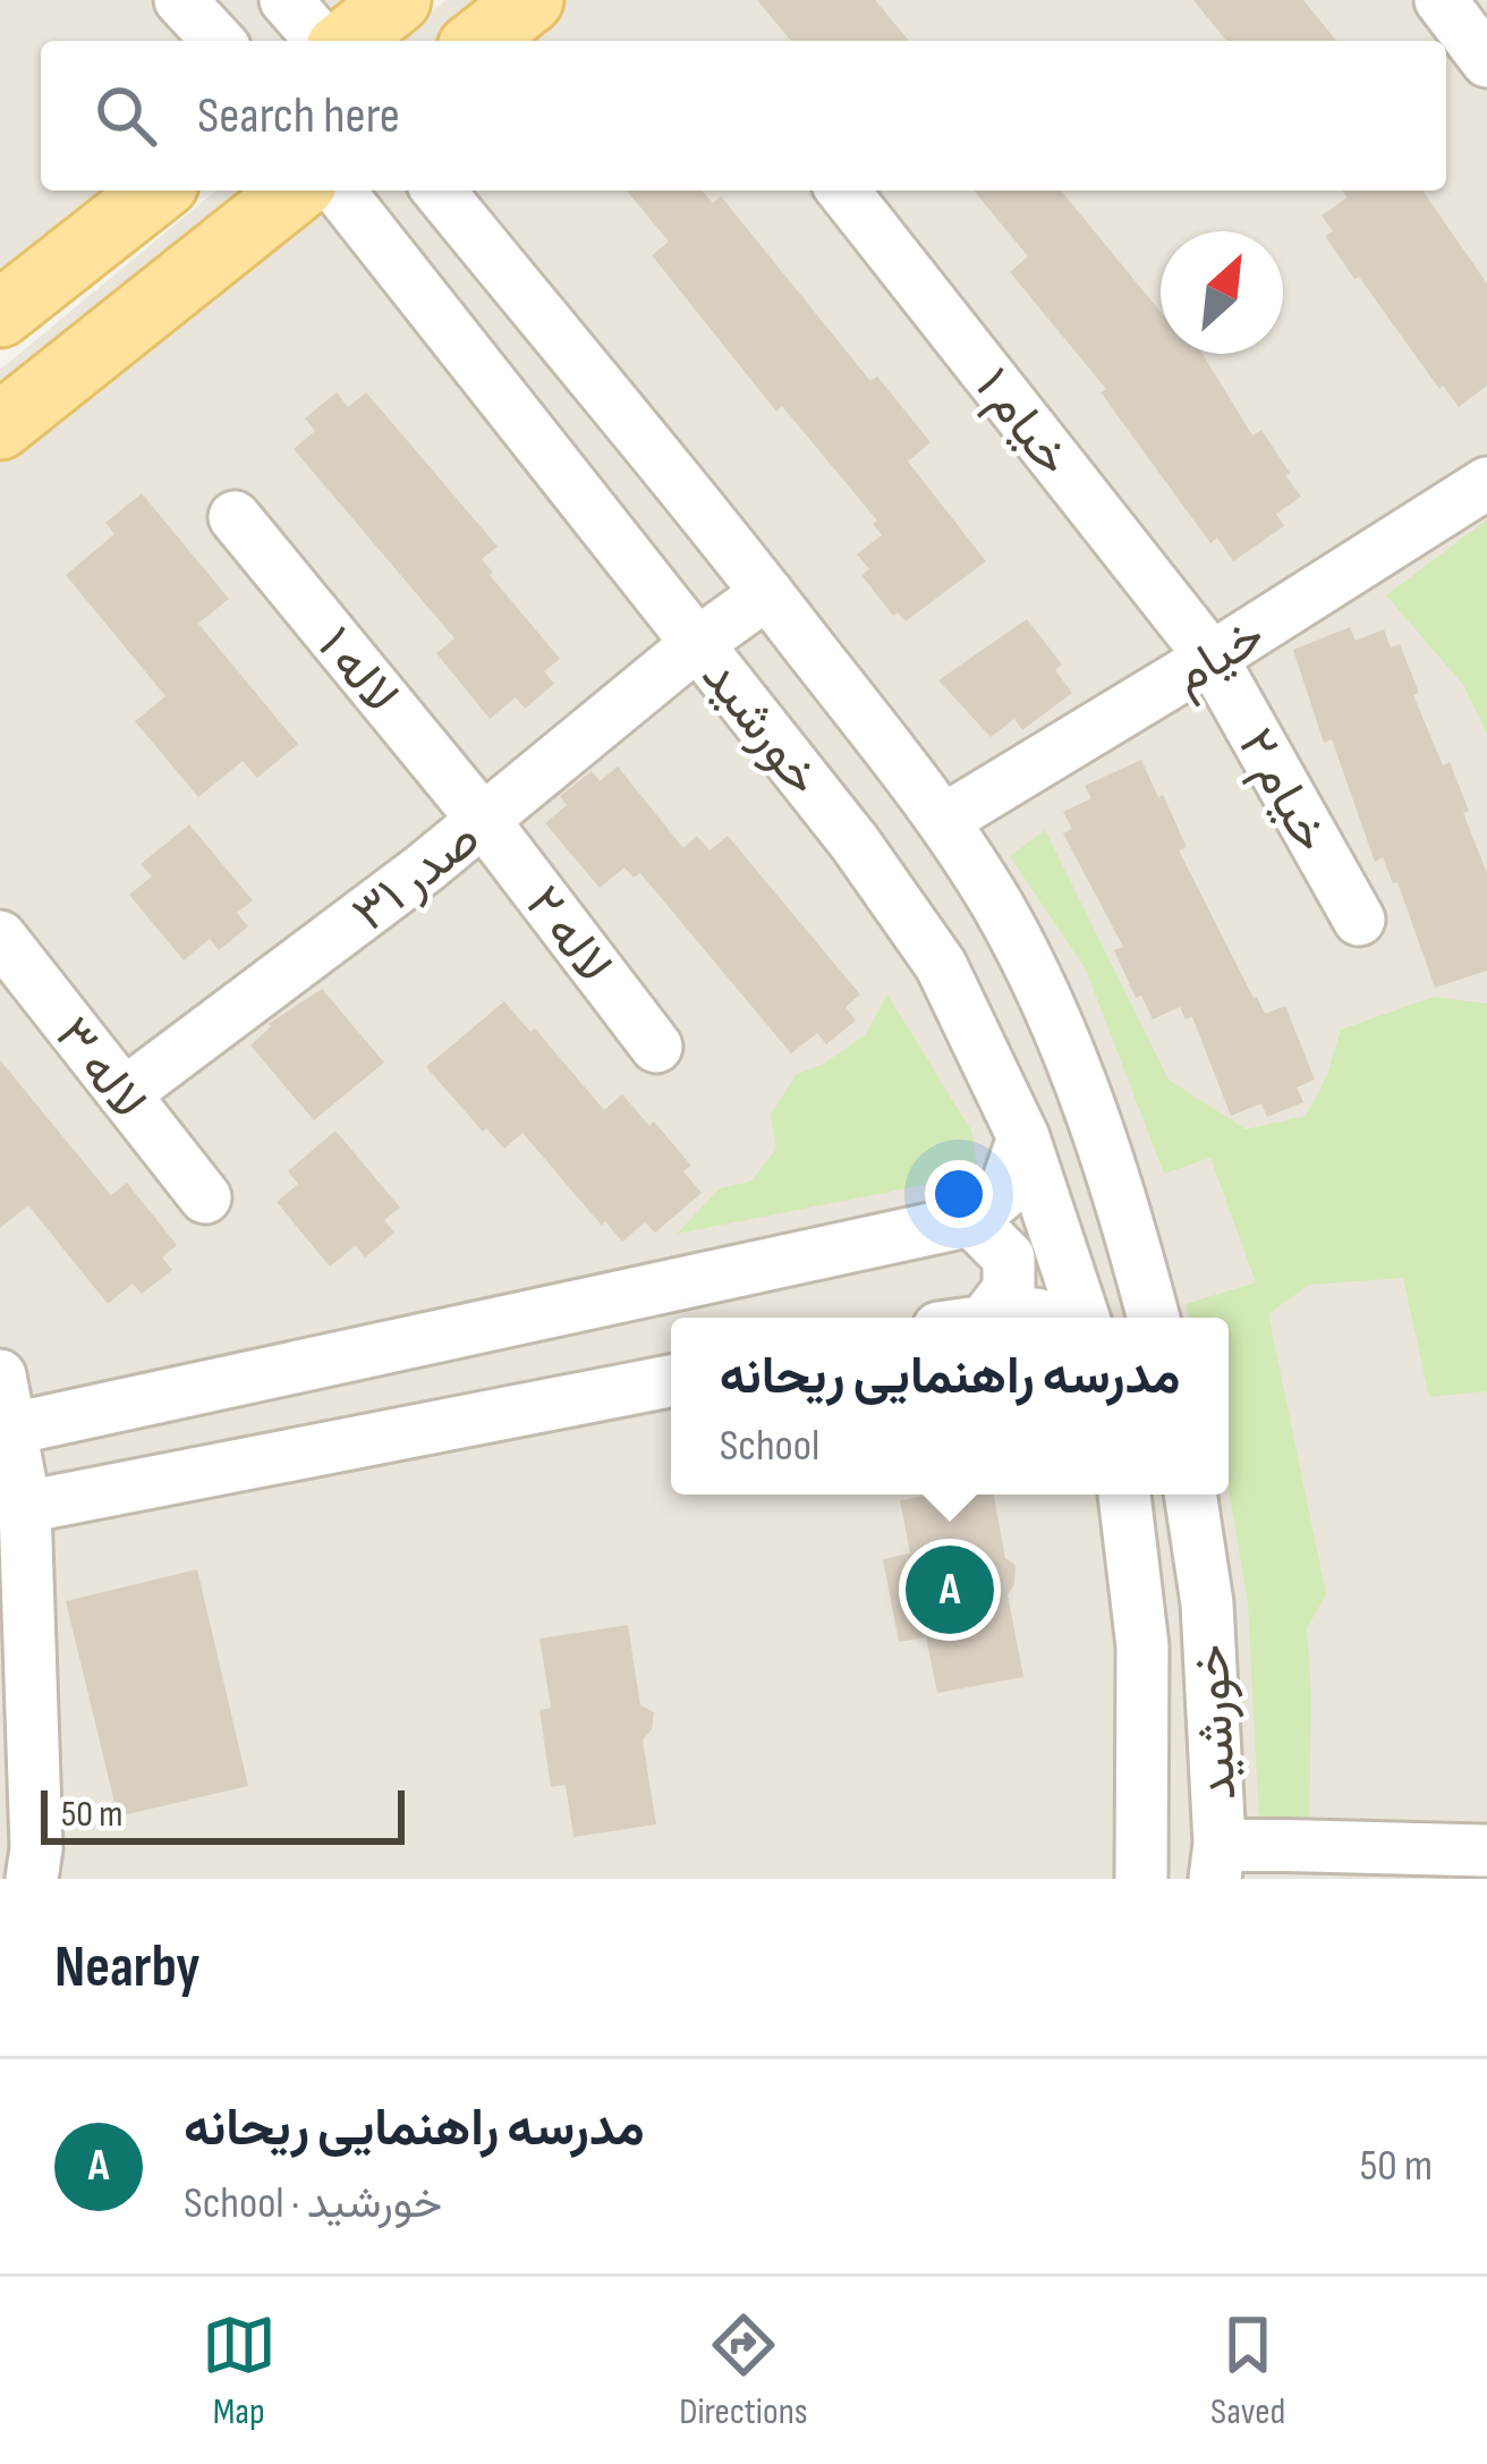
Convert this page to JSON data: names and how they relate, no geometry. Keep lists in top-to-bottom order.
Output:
{
  "streets": {
    "street": [
      "خیام ۱",
      "خیام",
      "لاله ۱",
      "خورشید",
      "خیام ۲",
      "صدر ۳۱",
      "لاله ۲",
      "لاله ۳"
    ]
  },
  "crossings": [
    ["خیام ۱", "خیام"],
    ["خیام ۱", "خیام ۲"],
    ["خیام", "خورشید"],
    ["خیام", "خیام ۲"],
    ["لاله ۱", "صدر ۳۱"],
    ["لاله ۱", "لاله ۲"],
    ["خورشید", "صدر ۳۱"],
    ["صدر ۳۱", "لاله ۲"],
    ["صدر ۳۱", "لاله ۳"]
  ],
  "scale_bar": "50 m",
  "north": "top right",
  "page": {
    "search": "Search here",
    "popup": ["مدرسه راهنمایی ریحانه", "School"],
    "pins": "A",
    "scale": "50 m",
    "heading": "Nearby",
    "list": [
      {
        "mark": "A",
        "name": "مدرسه راهنمایی ریحانه",
        "note": "School · خورشید",
        "value": "50 m"
      }
    ],
    "nav": ["Map", "Directions", "Saved"]
  }
}
